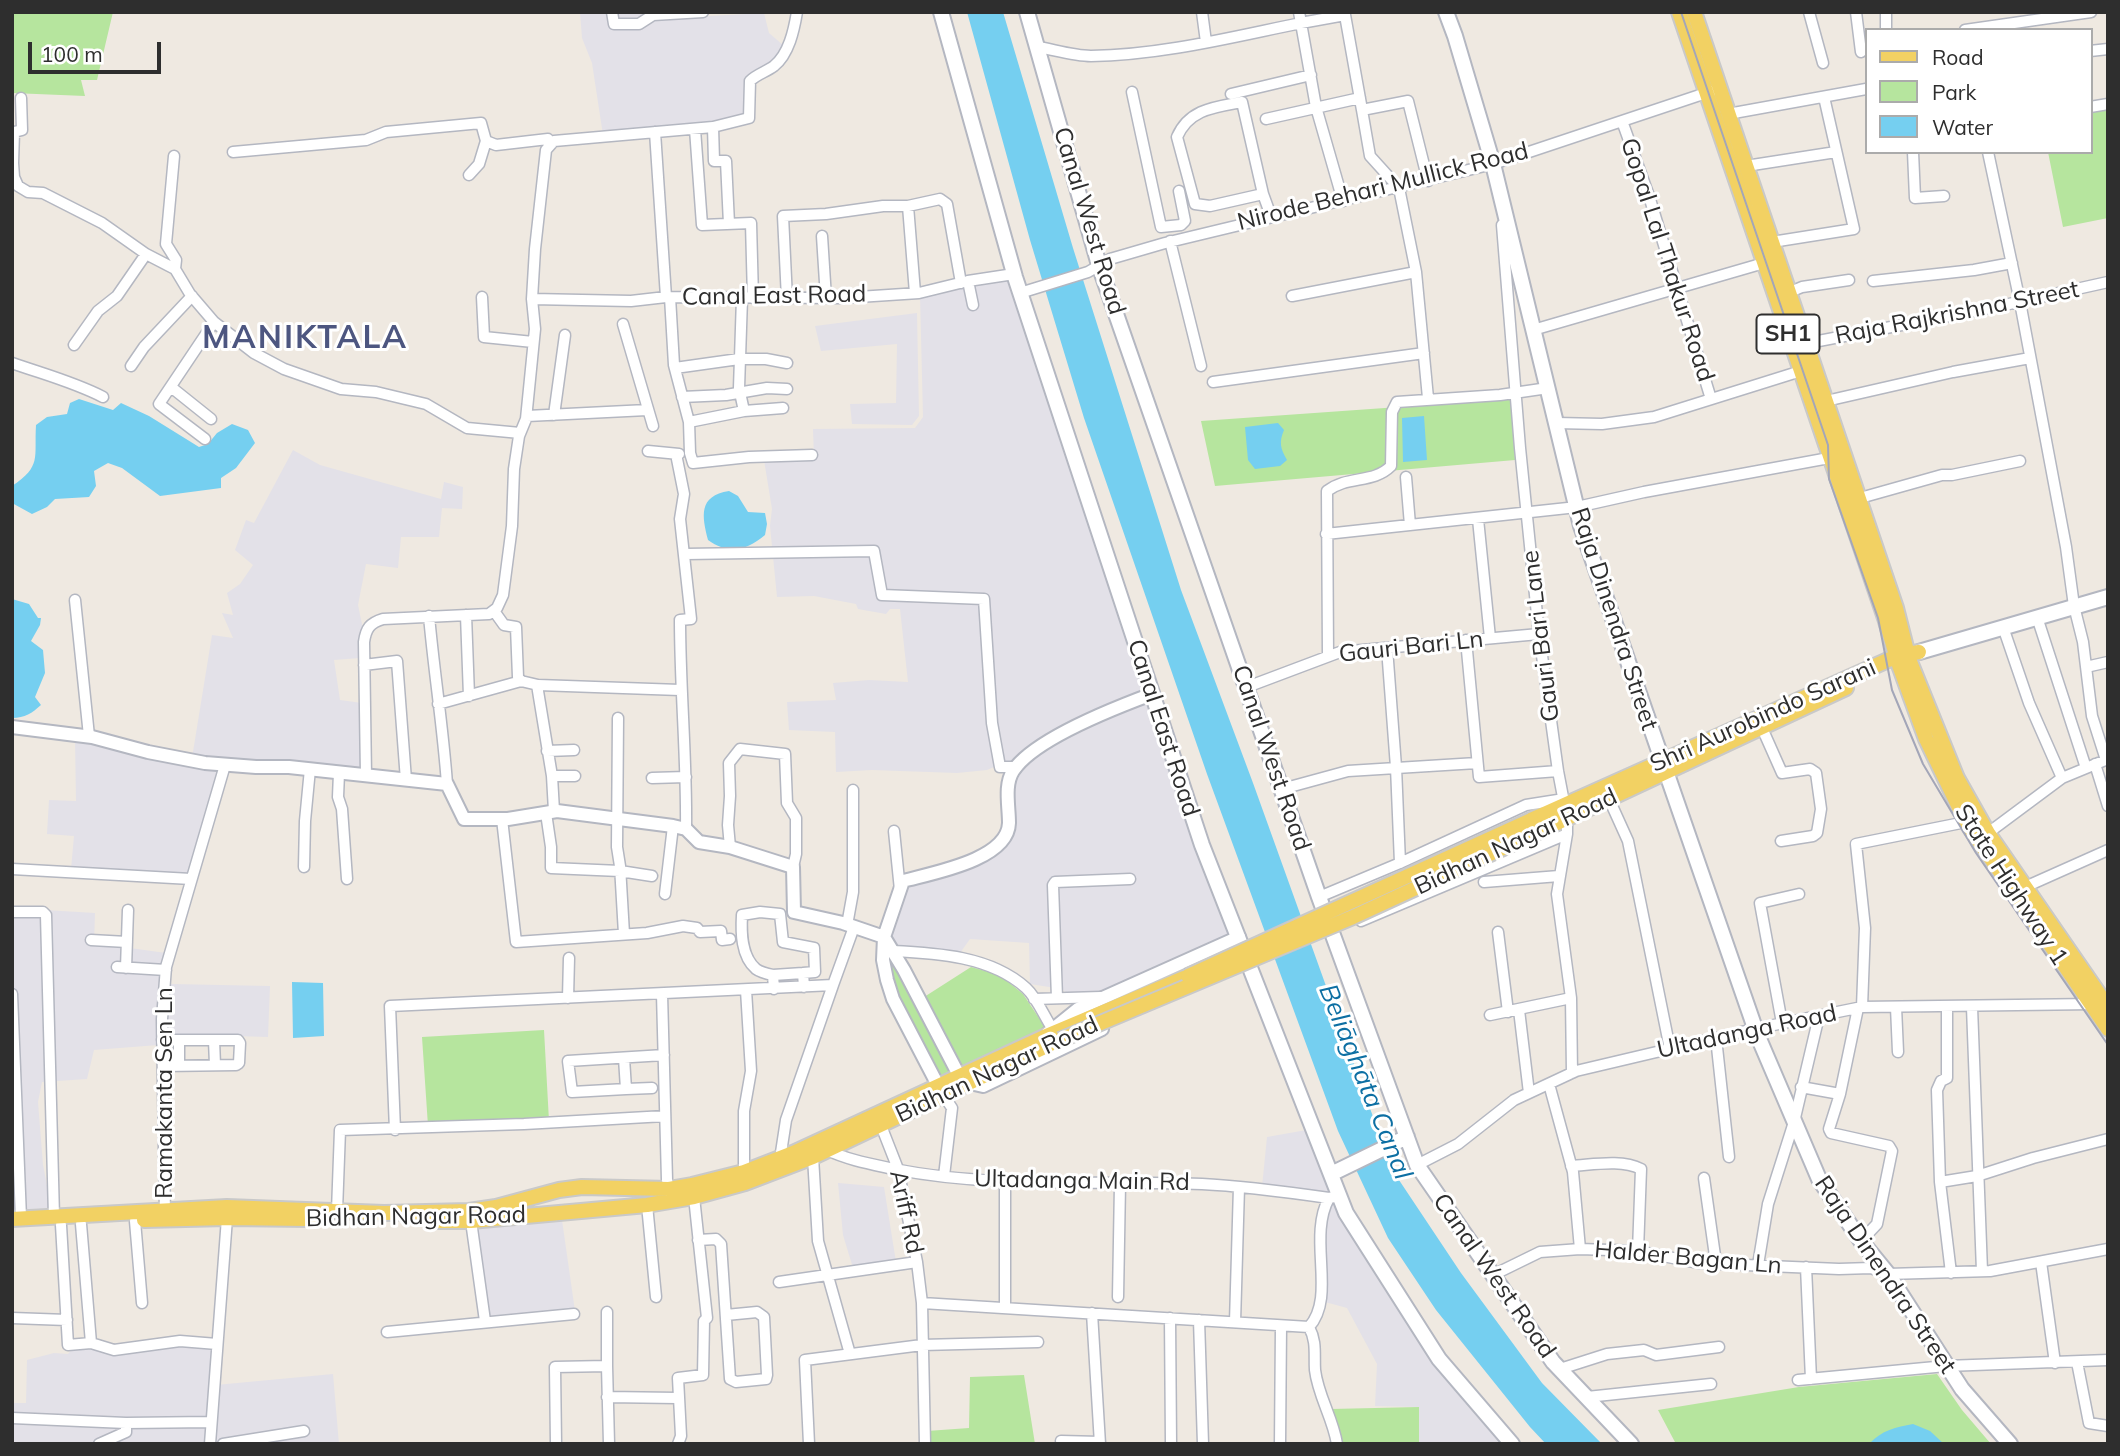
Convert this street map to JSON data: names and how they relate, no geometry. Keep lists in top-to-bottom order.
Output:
{
  "streets": {
    "main road": [
      "Canal West Road",
      "Canal East Road",
      "SH1",
      "Raja Dinendra Street",
      "Shri Aurobindo Sarani",
      "Bidhan Nagar Road",
      "State Highway 1"
    ],
    "street": [
      "Nirode Behari Mullick Road",
      "Gopal Lal Thakur Road",
      "Raja Rajkrishna Street",
      "Gauri Bari Lane",
      "Gauri Bari Ln",
      "Ultadanga Road",
      "Ramakanta Sen Ln",
      "Ultadanga Main Rd",
      "Ariff Rd",
      "Halder Bagan Ln"
    ]
  },
  "crossings": [
    ["Nirode Behari Mullick Road", "Canal West Road"],
    ["Nirode Behari Mullick Road", "Gopal Lal Thakur Road"],
    ["Nirode Behari Mullick Road", "Canal East Road"],
    ["Nirode Behari Mullick Road", "SH1"],
    ["Nirode Behari Mullick Road", "Raja Dinendra Street"],
    ["Canal West Road", "Gauri Bari Ln"],
    ["Canal West Road", "Ultadanga Road"],
    ["Canal West Road", "Halder Bagan Ln"],
    ["Canal East Road", "Ultadanga Main Rd"],
    ["Raja Rajkrishna Street", "SH1"],
    ["SH1", "Shri Aurobindo Sarani"],
    ["SH1", "Bidhan Nagar Road"],
    ["SH1", "State Highway 1"],
    ["SH1", "Ultadanga Road"],
    ["Raja Dinendra Street", "Gauri Bari Lane"],
    ["Raja Dinendra Street", "Shri Aurobindo Sarani"],
    ["Raja Dinendra Street", "Bidhan Nagar Road"],
    ["Raja Dinendra Street", "Ultadanga Road"],
    ["Raja Dinendra Street", "Halder Bagan Ln"],
    ["Gauri Bari Lane", "Gauri Bari Ln"],
    ["Gauri Bari Lane", "Shri Aurobindo Sarani"],
    ["Gauri Bari Lane", "Bidhan Nagar Road"],
    ["Gauri Bari Lane", "Ultadanga Road"],
    ["Shri Aurobindo Sarani", "Bidhan Nagar Road"],
    ["Shri Aurobindo Sarani", "State Highway 1"],
    ["Bidhan Nagar Road", "State Highway 1"],
    ["Bidhan Nagar Road", "Ramakanta Sen Ln"],
    ["Bidhan Nagar Road", "Ultadanga Main Rd"],
    ["Bidhan Nagar Road", "Ariff Rd"],
    ["State Highway 1", "Ultadanga Road"],
    ["Ultadanga Main Rd", "Ariff Rd"]
  ],
  "districts": ["MANIKTALA"],
  "water": ["Beliāghāta Canal"],
  "legend": ["Road", "Park", "Water"],
  "scale_bar": "100 m"
}
